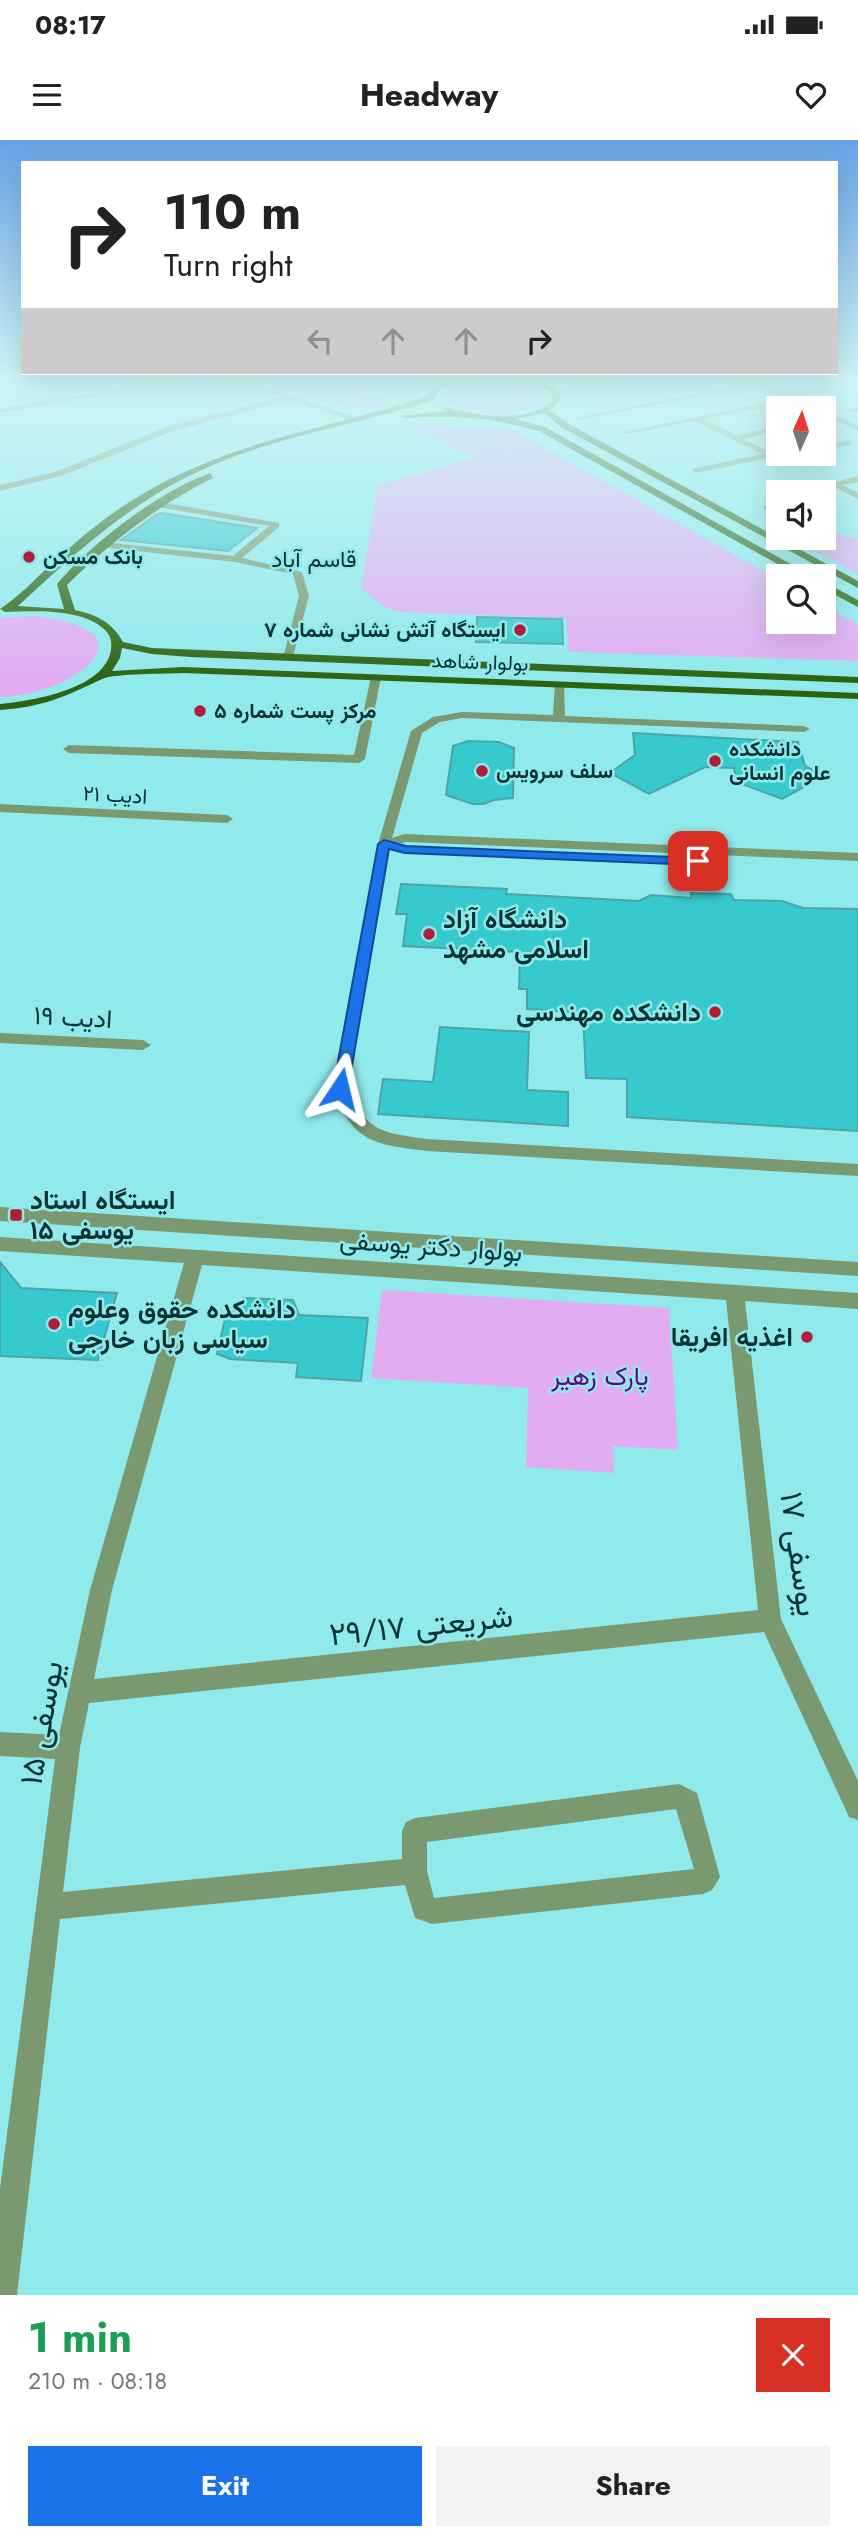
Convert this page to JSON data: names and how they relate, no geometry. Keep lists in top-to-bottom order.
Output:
{
  "streets": {
    "main road": ["بولوار شاهد"],
    "street": [
      "ادیب ۲۱",
      "ادیب ۱۹",
      "بولوار دکتر یوسفی",
      "یوسفی ۱۷",
      "شریعتی ۲۹/۱۷",
      "یوسفی ۱۵"
    ]
  },
  "crossings": [
    ["بولوار دکتر یوسفی", "یوسفی ۱۷"],
    ["بولوار دکتر یوسفی", "یوسفی ۱۵"],
    ["یوسفی ۱۷", "شریعتی ۲۹/۱۷"],
    ["شریعتی ۲۹/۱۷", "یوسفی ۱۵"]
  ],
  "districts": ["قاسم آباد"],
  "parks": ["پارک زهیر"],
  "places": {
    "other": [
      "بانک مسکن",
      "ایستگاه آتش نشانی شماره ۷",
      "مرکز پست شماره ۵",
      "دانشکده علوم انسانی",
      "سلف سرویس",
      "دانشگاه آزاد اسلامی مشهد",
      "دانشکده مهندسی",
      "دانشکده حقوق وعلوم سیاسی زبان خارجی",
      "اغذیه افریقا"
    ],
    "transit": ["ایستگاه استاد یوسفی ۱۵"]
  },
  "north": "top",
  "page": {
    "status": "08:17",
    "header": "Headway",
    "turn": ["110 m", "Turn right"],
    "heading": ["1 min", "210 m · 08:18"],
    "buttons": ["Exit", "Share"]
  }
}
